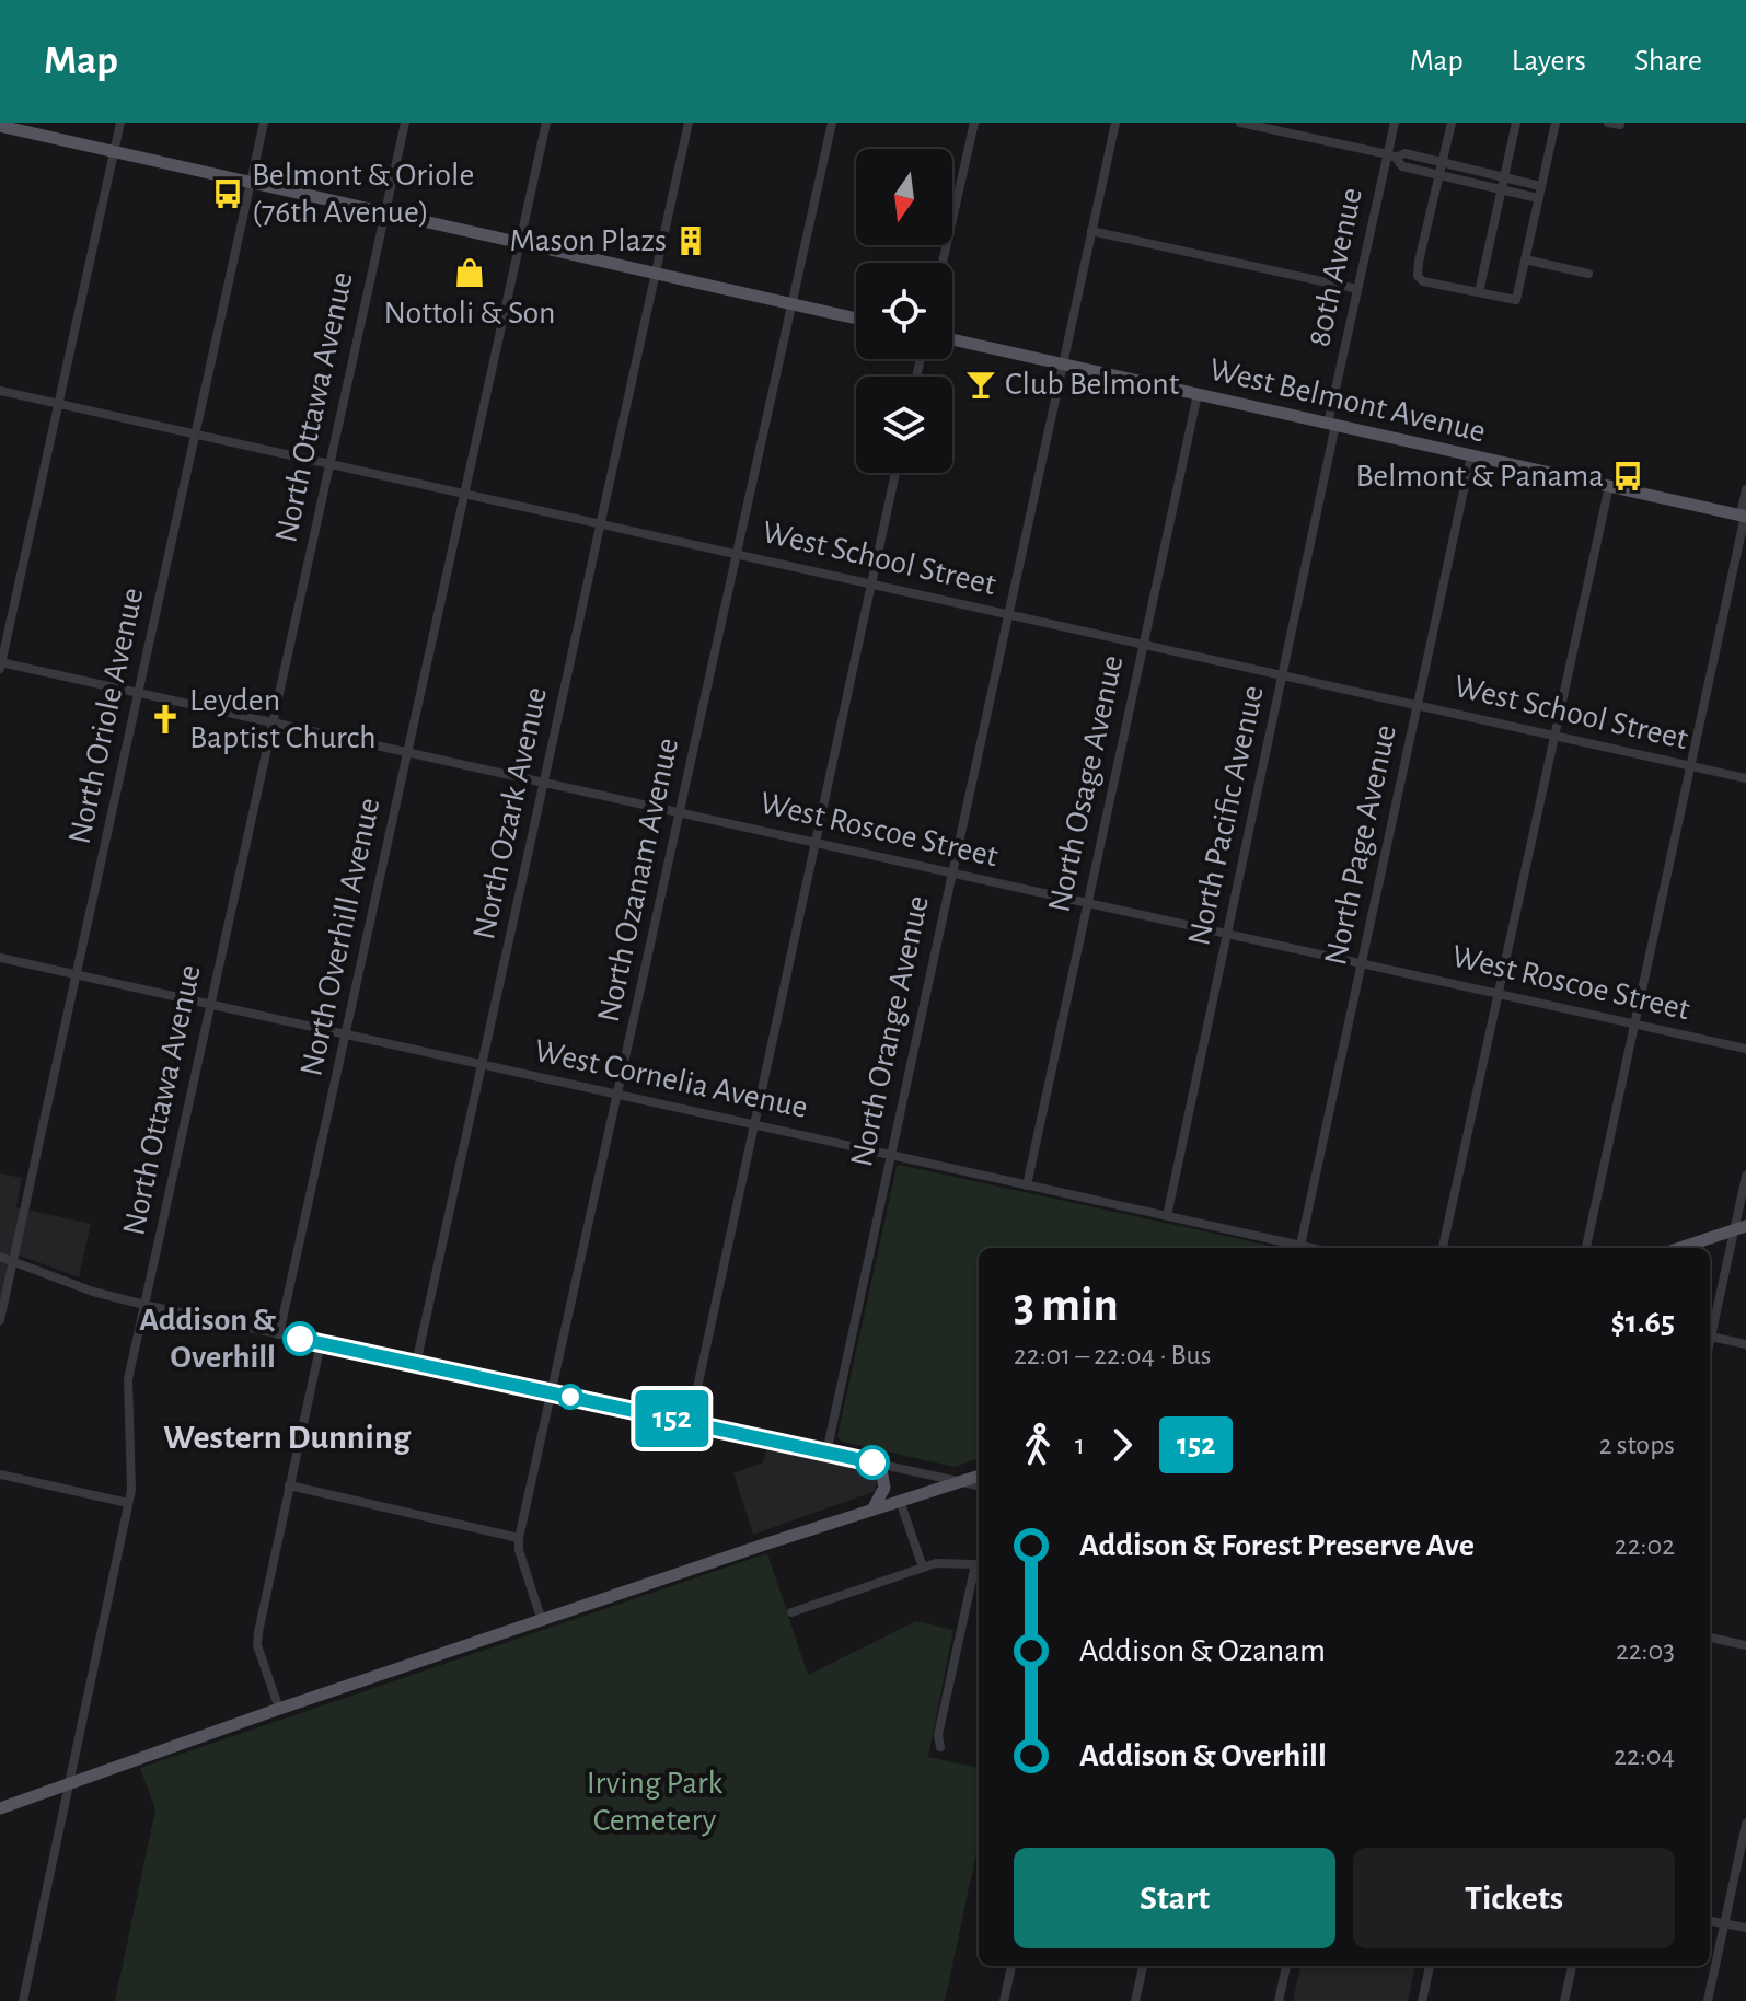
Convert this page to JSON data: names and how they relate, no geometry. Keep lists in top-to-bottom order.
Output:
{
  "streets": {
    "main road": ["West Belmont Avenue"],
    "street": [
      "80th Avenue",
      "North Ottawa Avenue",
      "West School Street",
      "North Oriole Avenue",
      "North Osage Avenue",
      "North Ozark Avenue",
      "North Pacific Avenue",
      "West Roscoe Street",
      "North Page Avenue",
      "North Ozanam Avenue",
      "North Overhill Avenue",
      "North Orange Avenue",
      "West Cornelia Avenue"
    ]
  },
  "crossings": [
    ["80th Avenue", "West Belmont Avenue"],
    ["80th Avenue", "North Pacific Avenue"],
    ["West Belmont Avenue", "North Osage Avenue"],
    ["West Belmont Avenue", "North Pacific Avenue"],
    ["West Belmont Avenue", "North Page Avenue"],
    ["West Belmont Avenue", "North Orange Avenue"],
    ["North Ottawa Avenue", "West School Street"],
    ["North Ottawa Avenue", "West Roscoe Street"],
    ["North Ottawa Avenue", "West Cornelia Avenue"],
    ["West School Street", "North Oriole Avenue"],
    ["West School Street", "North Osage Avenue"],
    ["West School Street", "North Ozark Avenue"],
    ["West School Street", "North Pacific Avenue"],
    ["West School Street", "North Page Avenue"],
    ["West School Street", "North Ozanam Avenue"],
    ["West School Street", "North Overhill Avenue"],
    ["West School Street", "North Orange Avenue"],
    ["North Oriole Avenue", "West Roscoe Street"],
    ["North Oriole Avenue", "West Cornelia Avenue"],
    ["North Osage Avenue", "West Roscoe Street"],
    ["North Osage Avenue", "West Cornelia Avenue"],
    ["North Ozark Avenue", "West Roscoe Street"],
    ["North Ozark Avenue", "West Cornelia Avenue"],
    ["North Pacific Avenue", "West Roscoe Street"],
    ["North Pacific Avenue", "West Cornelia Avenue"],
    ["West Roscoe Street", "North Page Avenue"],
    ["West Roscoe Street", "North Ozanam Avenue"],
    ["West Roscoe Street", "North Overhill Avenue"],
    ["West Roscoe Street", "North Orange Avenue"],
    ["North Page Avenue", "West Cornelia Avenue"],
    ["North Ozanam Avenue", "West Cornelia Avenue"],
    ["North Overhill Avenue", "West Cornelia Avenue"],
    ["North Orange Avenue", "West Cornelia Avenue"]
  ],
  "districts": ["Western Dunning"],
  "parks": ["Irving Park Cemetery"],
  "places": {
    "bus stop": ["Belmont & Oriole (76th Avenue)", "Belmont & Panama"],
    "building": ["Mason Plazs"],
    "shop": ["Nottoli & Son"],
    "bar": ["Club Belmont"],
    "church": ["Leyden Baptist Church"],
    "other": ["Addison & Overhill"]
  },
  "lines": ["bus line 152"],
  "north": "bottom",
  "page": {
    "header": "Map",
    "nav": ["Map", "Layers", "Share"],
    "on_map": "152",
    "heading": ["3 min", "22:01 – 22:04 · Bus", "$1.65"],
    "legs": ["1", "152", "2 stops"],
    "list": [
      {
        "name": "Addison & Forest Preserve Ave",
        "value": "22:02"
      },
      {
        "name": "Addison & Ozanam",
        "value": "22:03"
      },
      {
        "name": "Addison & Overhill",
        "value": "22:04"
      }
    ],
    "buttons": ["Start", "Tickets"]
  }
}
